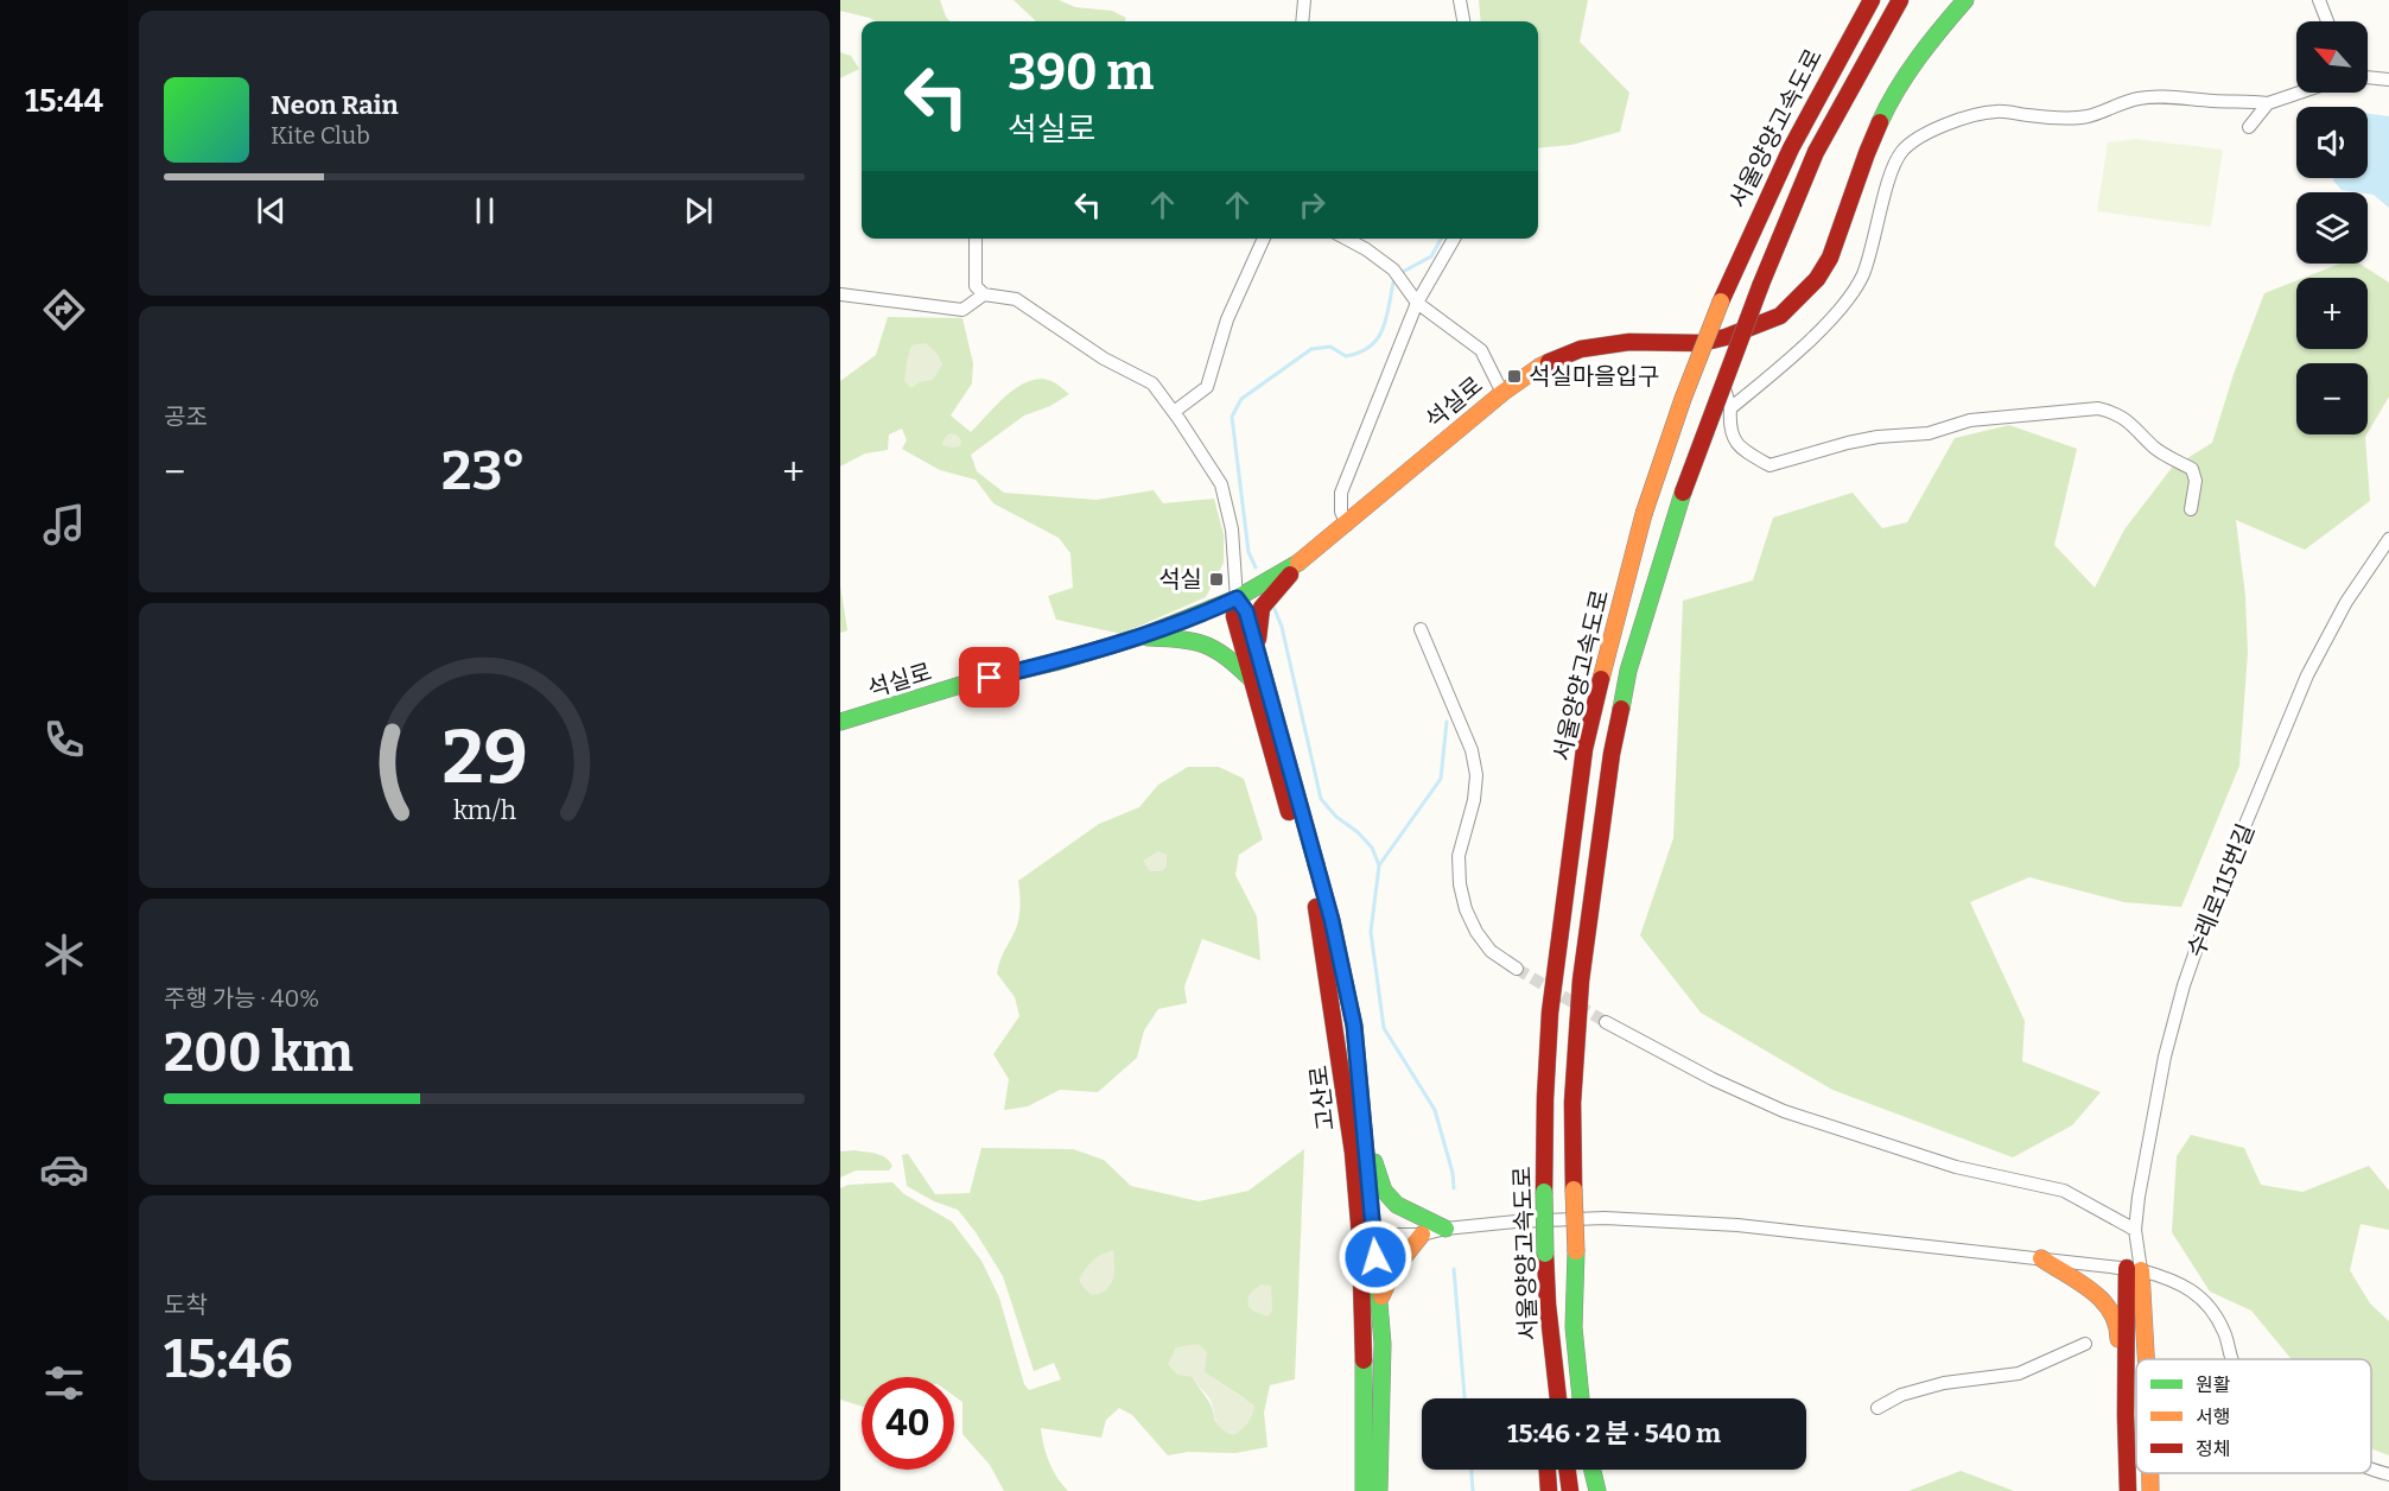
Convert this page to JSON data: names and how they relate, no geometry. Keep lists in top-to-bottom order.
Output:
{
  "streets": {
    "main road": ["서울양양고속도로", "석실로", "고산로"],
    "street": ["수레로115번길"]
  },
  "crossings": [
    ["석실로", "고산로"]
  ],
  "places": {
    "transit": ["석실마을입구", "석실"]
  },
  "legend": ["원활", "서행", "정체"],
  "north": "top left",
  "page": {
    "tabs": "15:44",
    "map_buttons": ["+", "−"],
    "turn": ["390 m", "석실로"],
    "song": ["Neon Rain", "Kite Club"],
    "tile": [
      "공조",
      ["주행 가능 · 40%", "200 km"],
      ["도착", "15:46"]
    ],
    "heat": ["−", "23°", "+"],
    "limit": "40",
    "trip": "15:46 · 2 분 · 540 m",
    "gauge": ["29", "km/h"]
  }
}
